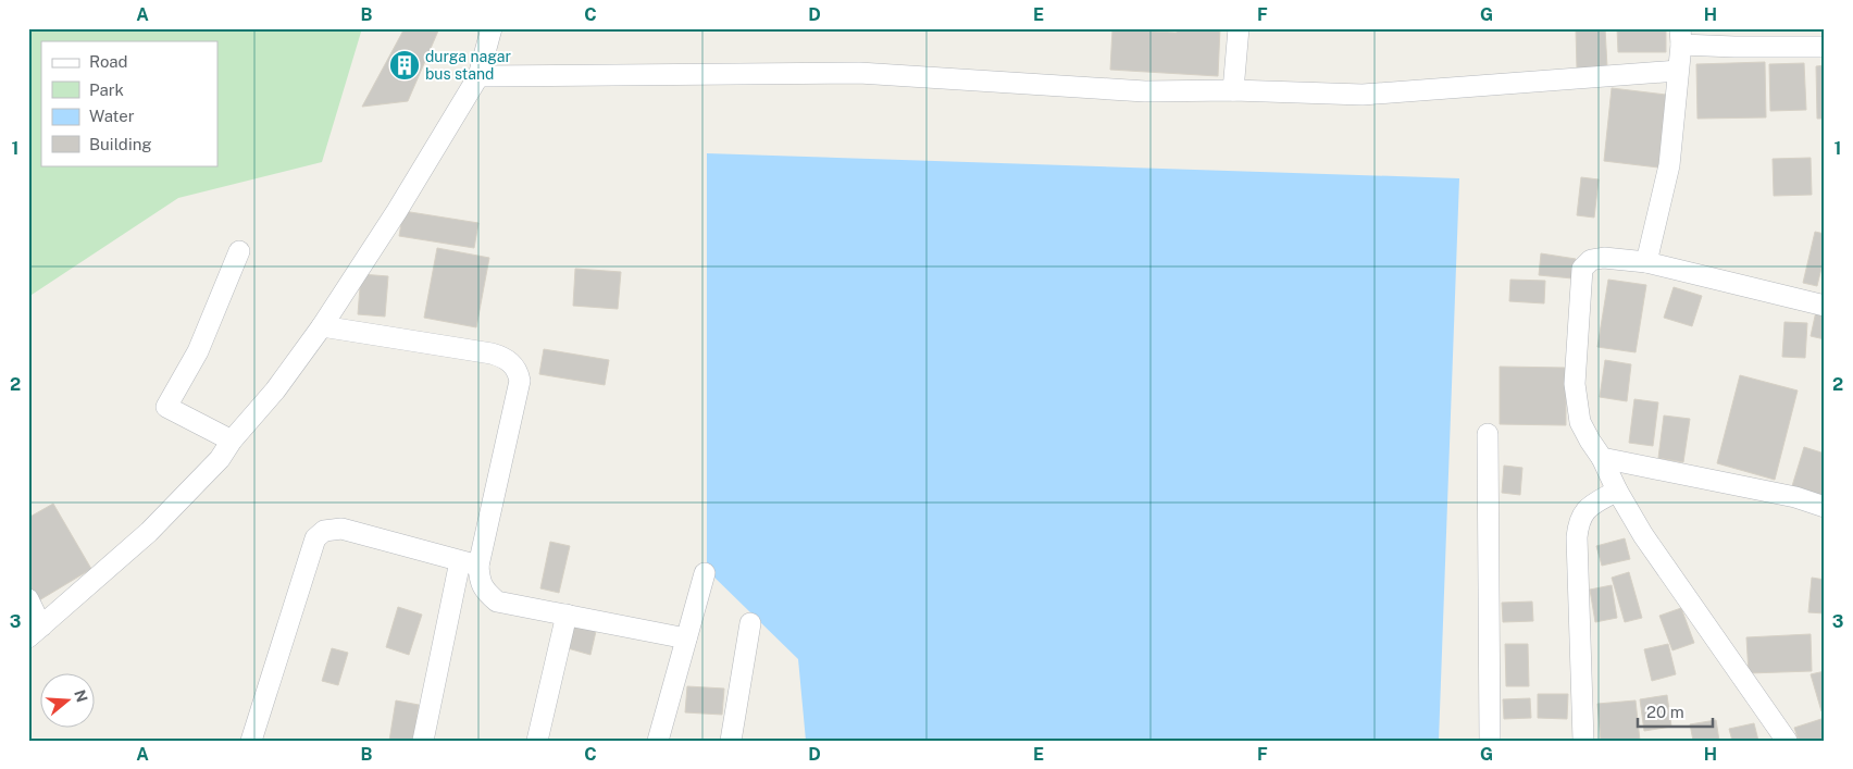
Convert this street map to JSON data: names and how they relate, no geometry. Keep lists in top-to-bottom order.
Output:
{
  "places": {
    "building": ["durga nagar bus stand"]
  },
  "legend": [
    "Road",
    "Park",
    "Water",
    "Building"
  ],
  "scale_bar": "20 m",
  "north": "right",
  "grid": {
    "columns": [
      "A",
      "B",
      "C",
      "D",
      "E",
      "F",
      "G",
      "H"
    ],
    "rows": ["1", "2", "3"]
  }
}
